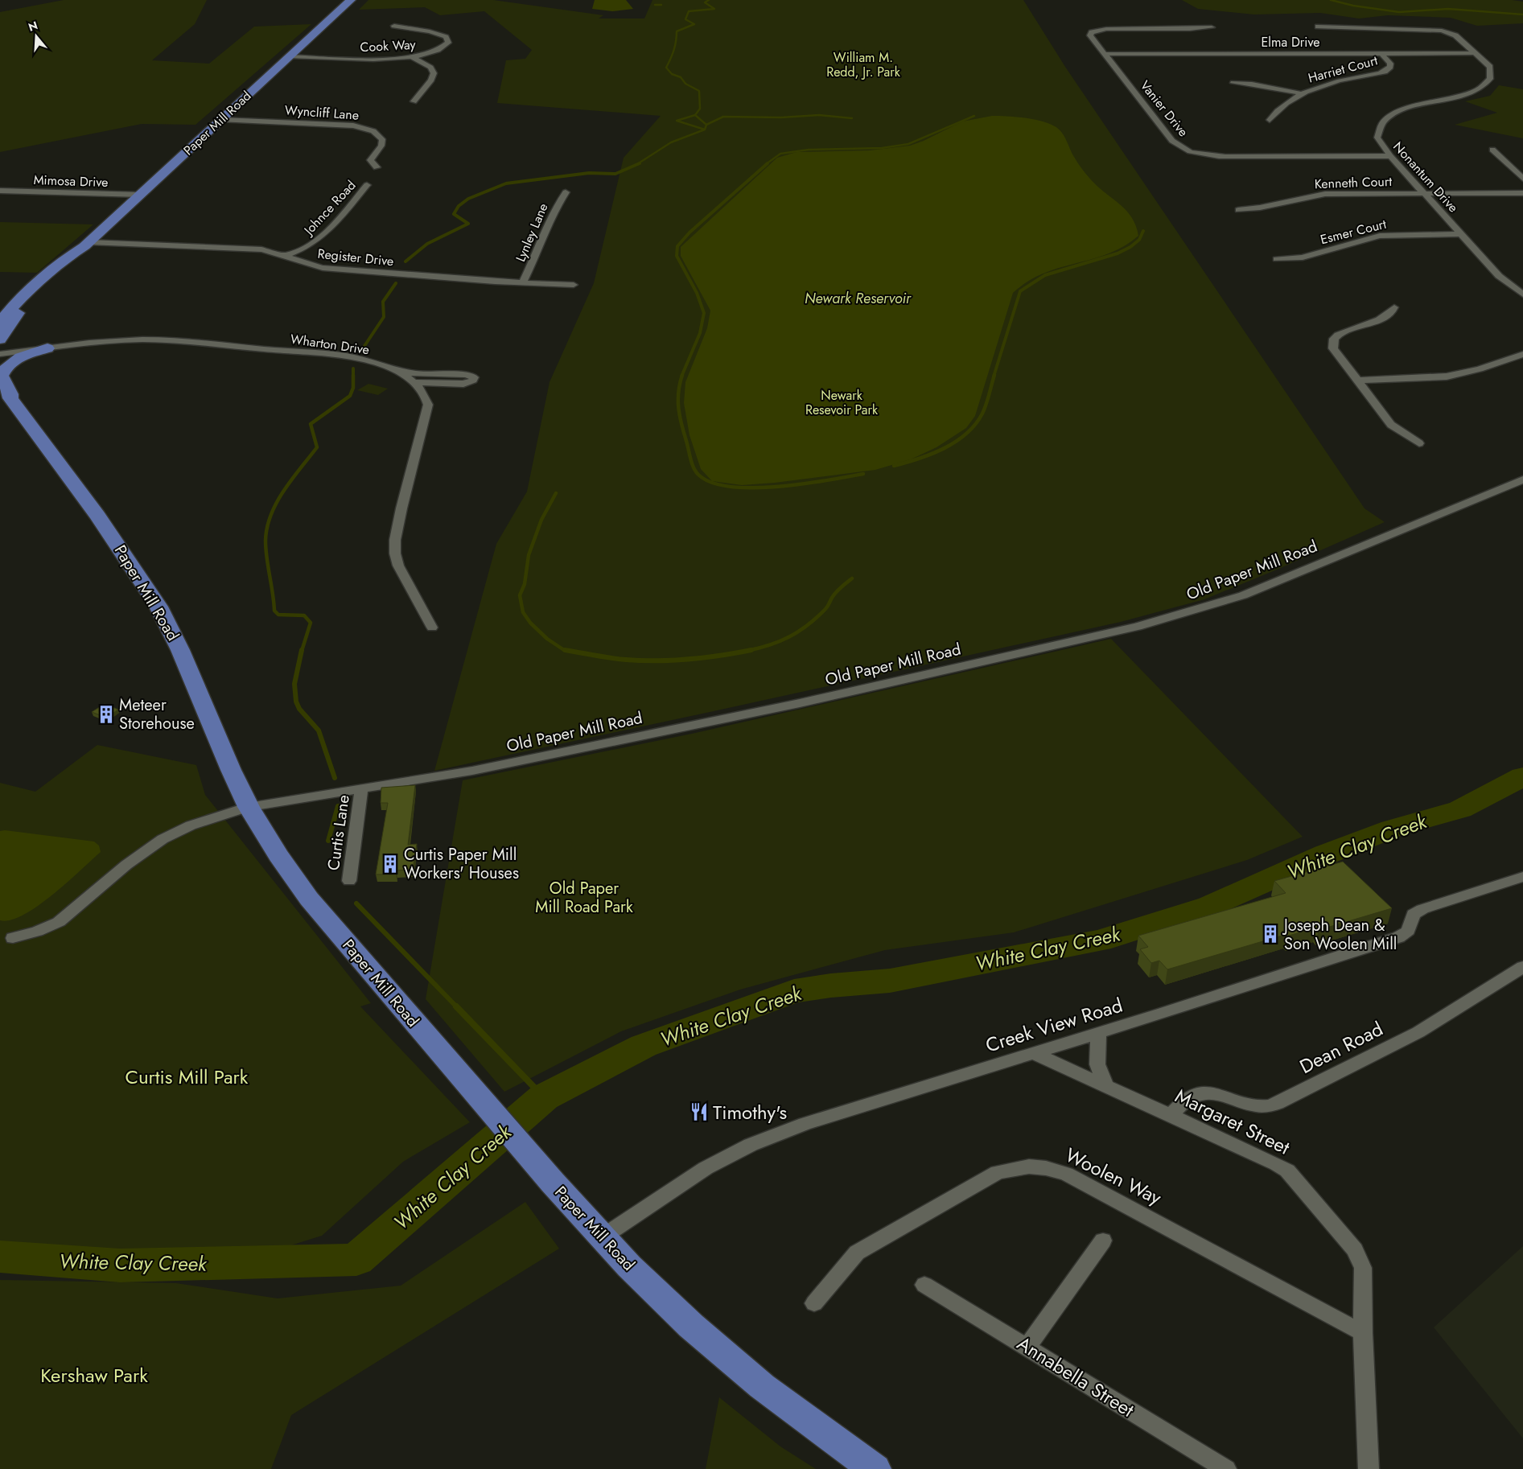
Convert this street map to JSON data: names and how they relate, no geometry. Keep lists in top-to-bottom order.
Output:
{
  "streets": {
    "main road": ["Paper Mill Road"],
    "street": [
      "Elma Drive",
      "Cook Way",
      "Harriet Court",
      "Vanier Drive",
      "Wyncliff Lane",
      "Nonantum Drive",
      "Mimosa Drive",
      "Kenneth Court",
      "Johnce Road",
      "Esmer Court",
      "Lynley Lane",
      "Register Drive",
      "Wharton Drive",
      "Old Paper Mill Road",
      "Curtis Lane",
      "Creek View Road",
      "Dean Road",
      "Margaret Street",
      "Woolen Way",
      "Annabella Street"
    ]
  },
  "crossings": [
    ["Elma Drive", "Harriet Court"],
    ["Elma Drive", "Vanier Drive"],
    ["Elma Drive", "Nonantum Drive"],
    ["Cook Way", "Paper Mill Road"],
    ["Vanier Drive", "Nonantum Drive"],
    ["Wyncliff Lane", "Paper Mill Road"],
    ["Paper Mill Road", "Mimosa Drive"],
    ["Paper Mill Road", "Register Drive"],
    ["Paper Mill Road", "Old Paper Mill Road"],
    ["Paper Mill Road", "Creek View Road"],
    ["Nonantum Drive", "Kenneth Court"],
    ["Nonantum Drive", "Esmer Court"],
    ["Johnce Road", "Register Drive"],
    ["Lynley Lane", "Register Drive"],
    ["Old Paper Mill Road", "Curtis Lane"],
    ["Creek View Road", "Margaret Street"],
    ["Dean Road", "Margaret Street"],
    ["Margaret Street", "Woolen Way"]
  ],
  "water": ["Newark Reservoir", "White Clay Creek"],
  "parks": [
    "William M. Redd, Jr. Park",
    "Newark Resevoir Park",
    "Old Paper Mill Road Park",
    "Curtis Mill Park",
    "Kershaw Park"
  ],
  "places": {
    "building": ["Meteer Storehouse", "Curtis Paper Mill Workers' Houses", "Joseph Dean & Son Woolen Mill"],
    "restaurant": ["Timothy's"]
  },
  "north": "top"
}
